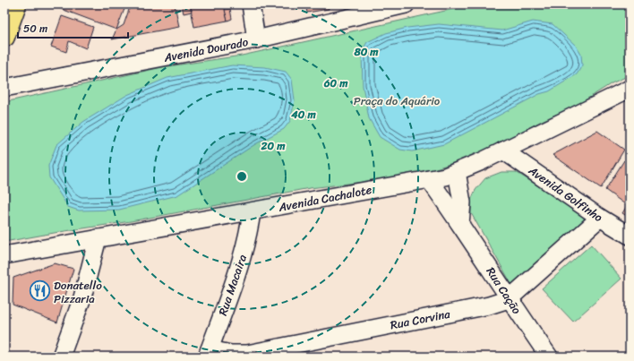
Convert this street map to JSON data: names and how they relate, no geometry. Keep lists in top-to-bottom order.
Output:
{
  "streets": {
    "street": [
      "Avenida Dourado",
      "Avenida Golfinho",
      "Avenida Cachalote",
      "Rua Macaira",
      "Rua Cação",
      "Rua Corvina"
    ]
  },
  "crossings": [
    ["Avenida Golfinho", "Avenida Cachalote"],
    ["Avenida Golfinho", "Rua Corvina"],
    ["Avenida Cachalote", "Rua Macaira"],
    ["Avenida Cachalote", "Rua Cação"],
    ["Rua Macaira", "Rua Corvina"],
    ["Rua Cação", "Rua Corvina"]
  ],
  "parks": ["Praça do Aquário"],
  "places": {
    "restaurant": ["Donatello Pizzaria"]
  },
  "scale_bar": "50 m",
  "rings": [
    "80 m",
    "60 m",
    "40 m",
    "20 m"
  ]
}
